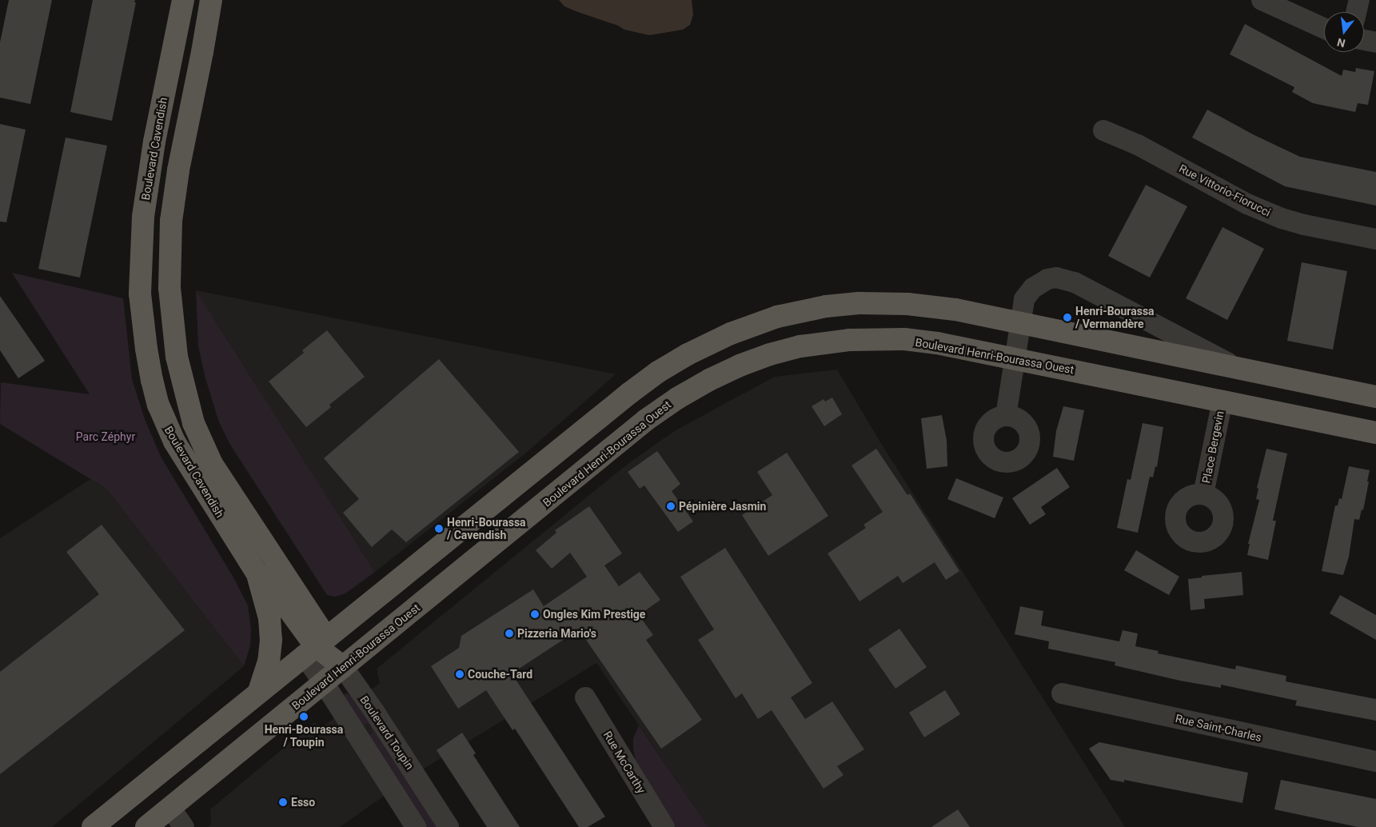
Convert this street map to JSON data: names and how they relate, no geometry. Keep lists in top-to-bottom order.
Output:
{
  "streets": {
    "main road": ["Boulevard Cavendish", "Boulevard Henri-Bourassa Ouest", "Boulevard Toupin"],
    "street": [
      "Rue Vittorio-Fiorucci",
      "Place Bergevin",
      "Rue Saint-Charles",
      "Rue McCarthy"
    ]
  },
  "crossings": [
    ["Boulevard Cavendish", "Boulevard Toupin"],
    ["Boulevard Henri-Bourassa Ouest", "Place Bergevin"],
    ["Boulevard Henri-Bourassa Ouest", "Boulevard Toupin"]
  ],
  "parks": ["Parc Zéphyr"],
  "places": [
    "Henri-Bourassa / Vermandère",
    "Pépinière Jasmin",
    "Henri-Bourassa / Cavendish",
    "Ongles Kim Prestige",
    "Pizzeria Mario's",
    "Couche-Tard",
    "Henri-Bourassa / Toupin",
    "Esso"
  ],
  "north": "bottom"
}
